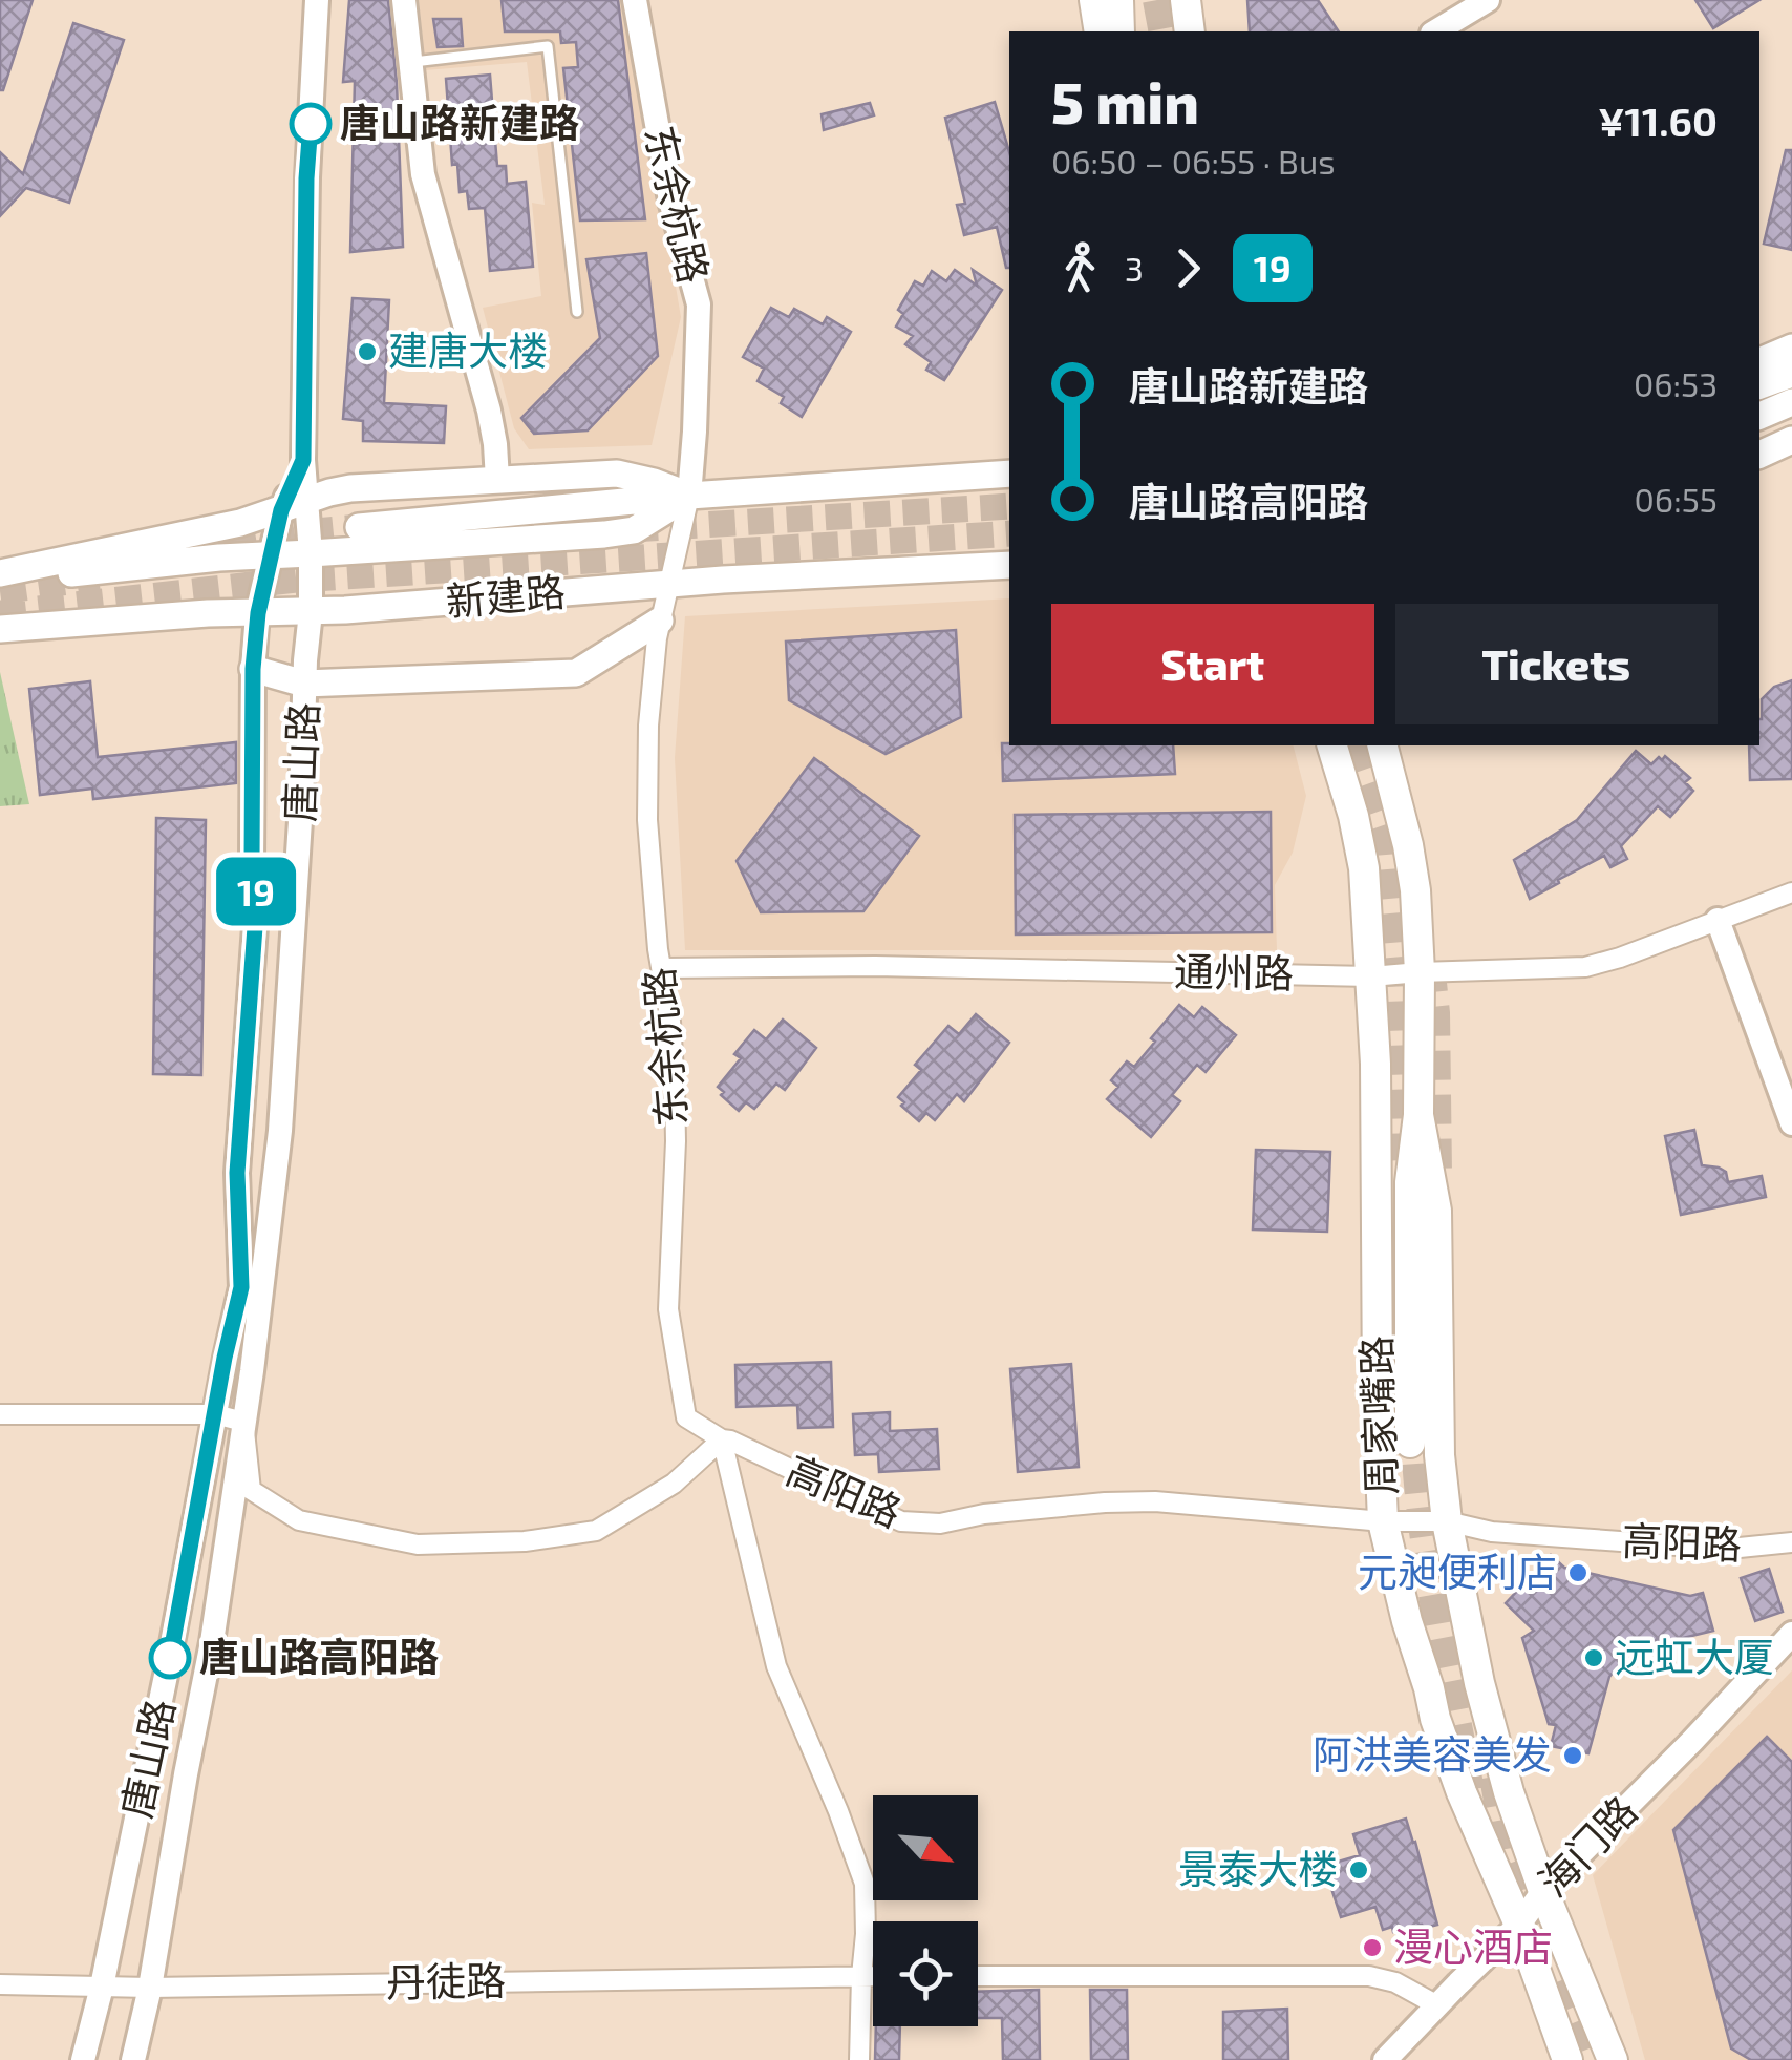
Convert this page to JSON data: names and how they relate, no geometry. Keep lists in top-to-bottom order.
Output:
{
  "streets": {
    "main road": ["新建路", "周家嘴路"],
    "street": [
      "东余杭路",
      "唐山路",
      "通州路",
      "高阳路",
      "海门路",
      "丹徒路"
    ]
  },
  "crossings": [
    ["东余杭路", "新建路"],
    ["东余杭路", "通州路"],
    ["东余杭路", "高阳路"],
    ["新建路", "唐山路"],
    ["唐山路", "丹徒路"],
    ["通州路", "周家嘴路"],
    ["周家嘴路", "高阳路"],
    ["周家嘴路", "海门路"]
  ],
  "places": [
    "唐山路新建路",
    "建唐大楼",
    "元昶便利店",
    "唐山路高阳路",
    "远虹大厦",
    "阿洪美容美发",
    "景泰大楼",
    "漫心酒店"
  ],
  "lines": ["bus line 19"],
  "north": "bottom right",
  "page": {
    "on_map": "19",
    "heading": ["5 min", "06:50 – 06:55 · Bus", "¥11.60"],
    "legs": ["3", "19"],
    "list": [
      {
        "name": "唐山路新建路",
        "value": "06:53"
      },
      {
        "name": "唐山路高阳路",
        "value": "06:55"
      }
    ],
    "buttons": ["Start", "Tickets"]
  }
}
